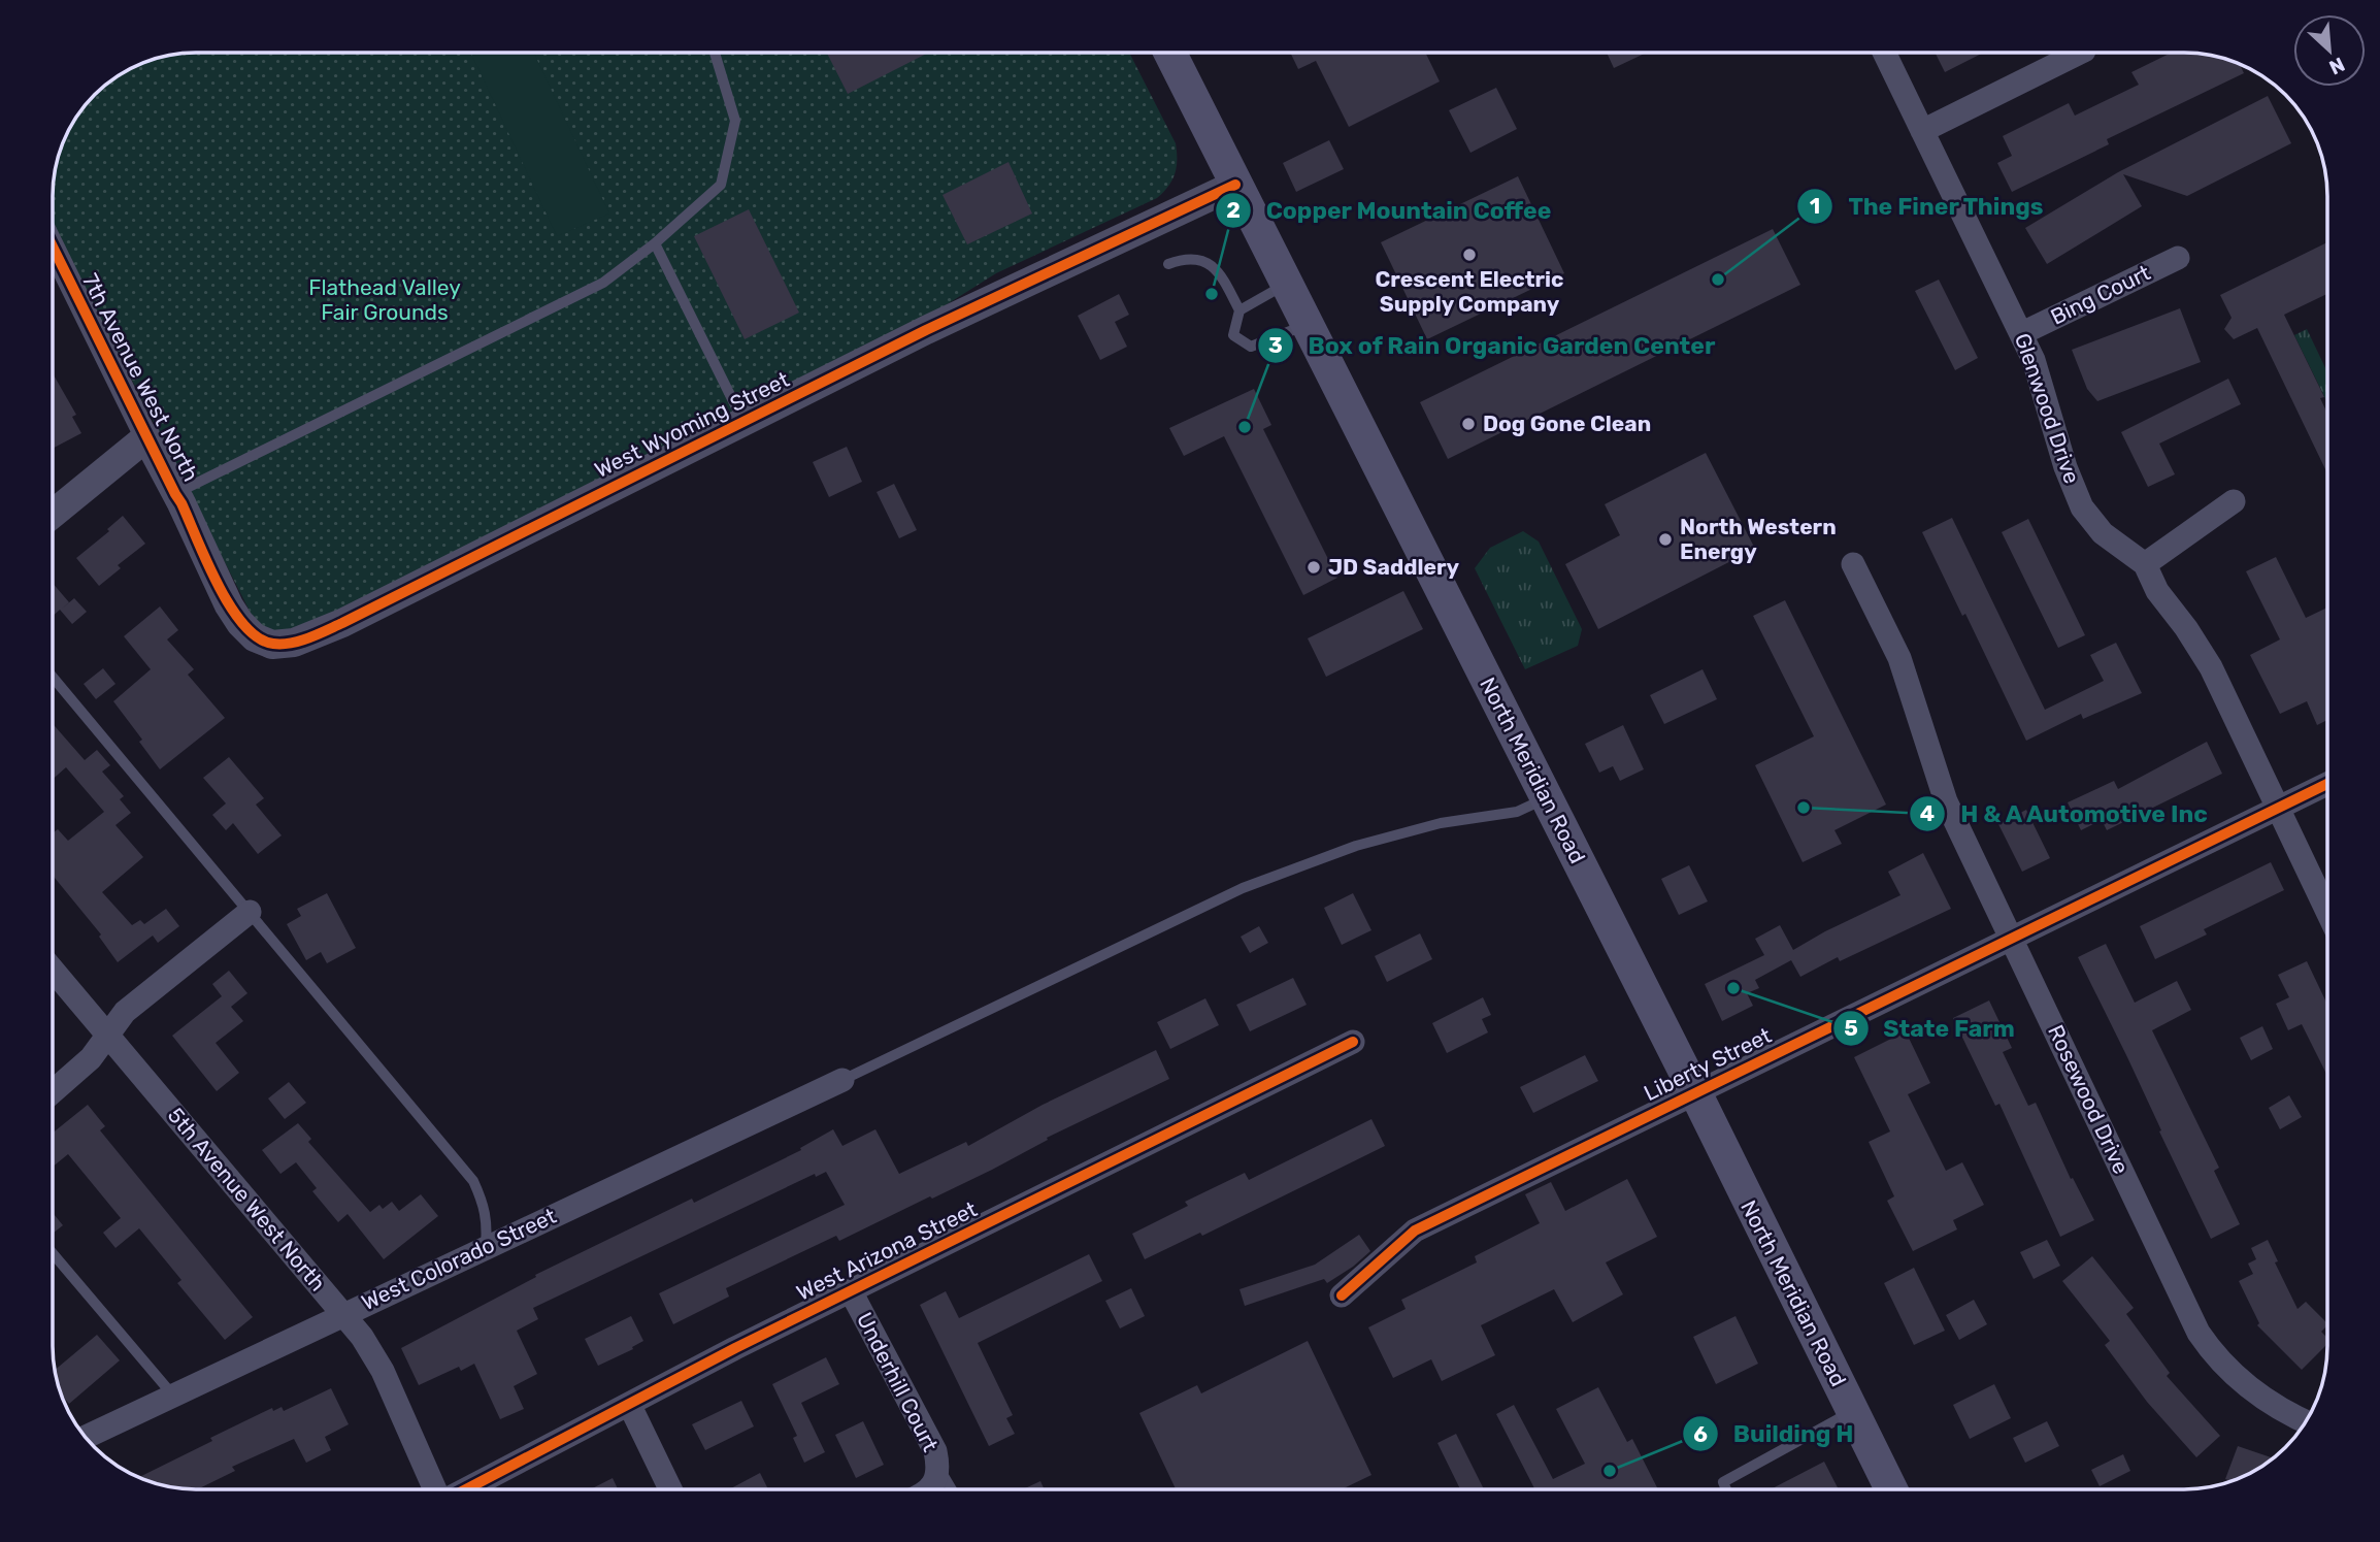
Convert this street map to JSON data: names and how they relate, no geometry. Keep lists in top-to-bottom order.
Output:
{
  "streets": {
    "main road": ["North Meridian Road"],
    "street": [
      "Bing Court",
      "7th Avenue West North",
      "Glenwood Drive",
      "West Wyoming Street",
      "Liberty Street",
      "Rosewood Drive",
      "5th Avenue West North",
      "West Arizona Street",
      "West Colorado Street",
      "Underhill Court"
    ]
  },
  "crossings": [
    ["Bing Court", "Glenwood Drive"],
    ["7th Avenue West North", "West Wyoming Street"],
    ["Glenwood Drive", "Liberty Street"],
    ["West Wyoming Street", "North Meridian Road"],
    ["North Meridian Road", "Liberty Street"],
    ["Liberty Street", "Rosewood Drive"],
    ["5th Avenue West North", "West Colorado Street"],
    ["West Arizona Street", "Underhill Court"]
  ],
  "parks": ["Flathead Valley Fair Grounds"],
  "places": [
    "Crescent Electric Supply Company",
    "The Finer Things",
    "Copper Mountain Coffee",
    "Dog Gone Clean",
    "Box of Rain Organic Garden Center",
    "North Western Energy",
    "JD Saddlery",
    "H & A Automotive Inc",
    "State Farm",
    "Building H"
  ],
  "north": "bottom right"
}
